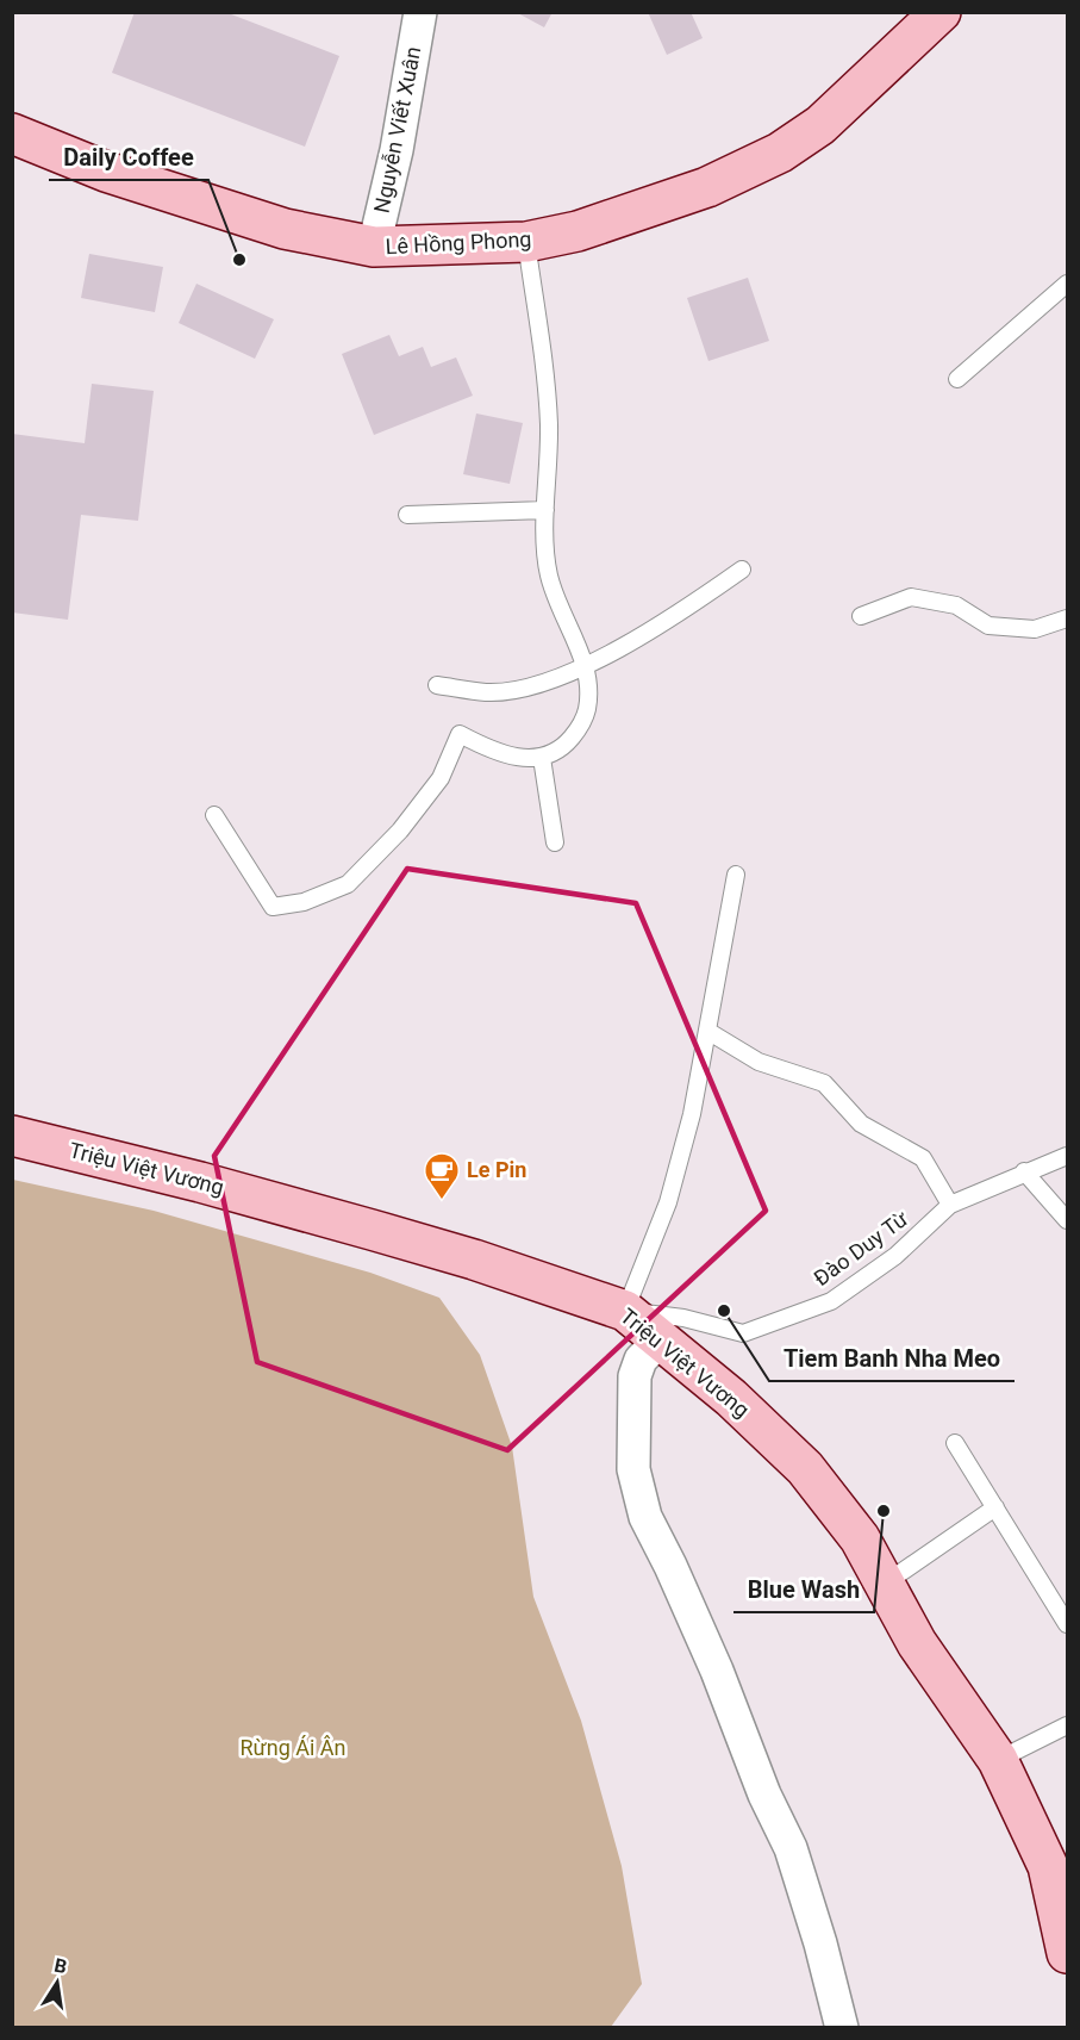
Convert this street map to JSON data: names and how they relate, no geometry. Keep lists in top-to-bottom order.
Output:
{
  "streets": {
    "street": ["Nguyễn Viết Xuân", "Lê Hồng Phong", "Triệu Việt Vương"],
    "lane": ["Đào Duy Từ"]
  },
  "crossings": [
    ["Nguyễn Viết Xuân", "Lê Hồng Phong"],
    ["Triệu Việt Vương", "Đào Duy Từ"]
  ],
  "parks": ["Rừng Ái Ân"],
  "places": {
    "other": ["Daily Coffee", "Tiem Banh Nha Meo", "Blue Wash"],
    "cafe": ["Le Pin"]
  },
  "north": "top"
}
